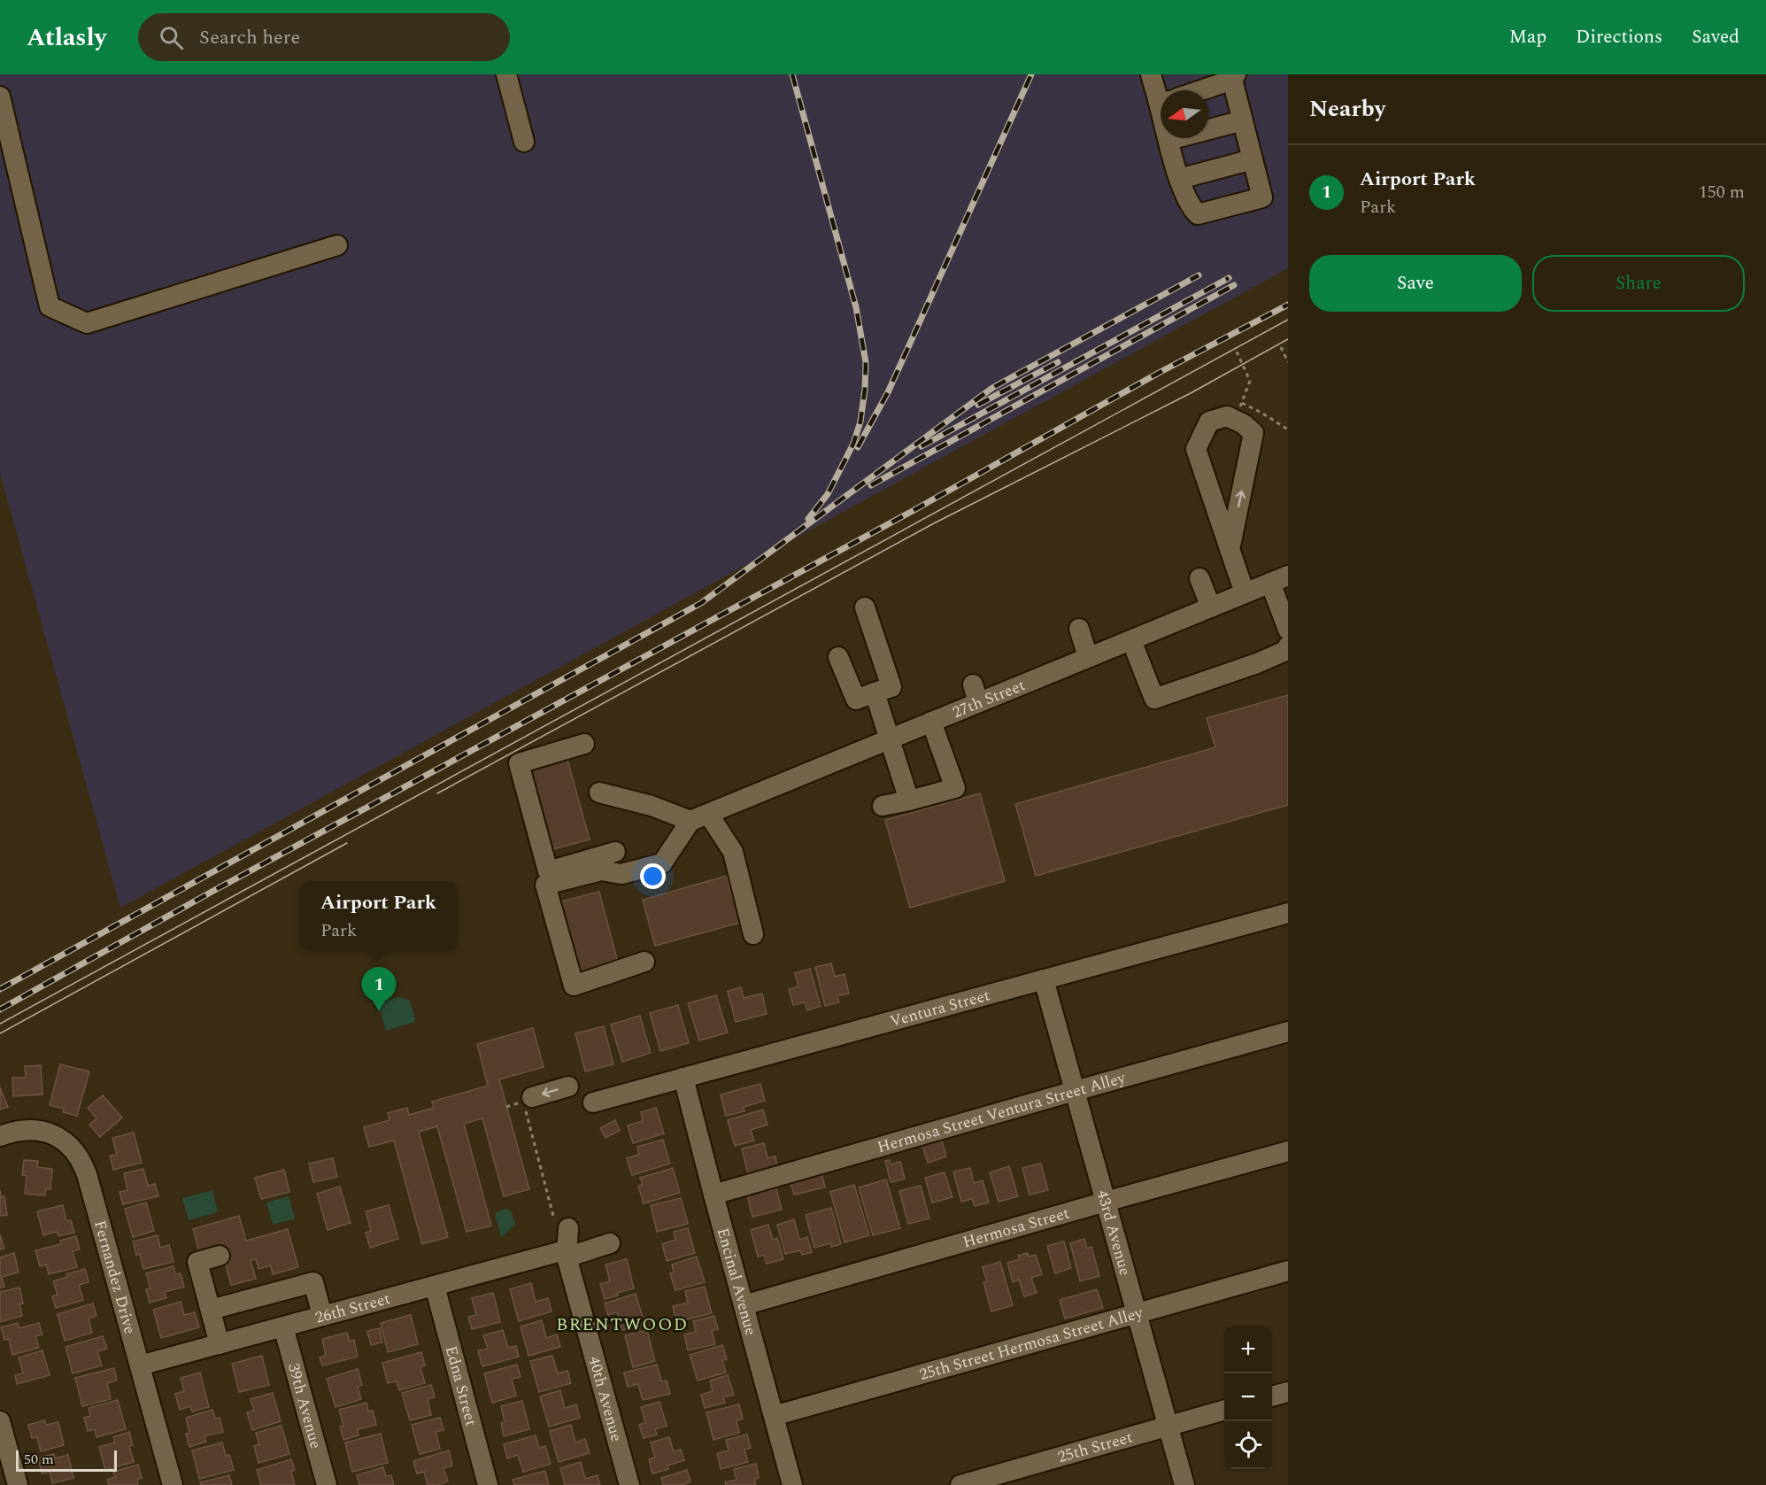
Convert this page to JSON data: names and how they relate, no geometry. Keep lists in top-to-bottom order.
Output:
{
  "streets": {
    "street": [
      "27th Street",
      "Ventura Street",
      "Hermosa Street Ventura Street Alley",
      "Hermosa Street",
      "43rd Avenue",
      "Fernandez Drive",
      "Encinal Avenue",
      "26th Street",
      "25th Street Hermosa Street Alley",
      "Edna Street",
      "40th Avenue",
      "39th Avenue",
      "25th Street"
    ]
  },
  "crossings": [
    ["Ventura Street", "43rd Avenue"],
    ["Ventura Street", "Encinal Avenue"],
    ["Hermosa Street Ventura Street Alley", "43rd Avenue"],
    ["Hermosa Street Ventura Street Alley", "Encinal Avenue"],
    ["Hermosa Street", "43rd Avenue"],
    ["Hermosa Street", "Encinal Avenue"],
    ["43rd Avenue", "25th Street Hermosa Street Alley"],
    ["43rd Avenue", "25th Street"],
    ["Fernandez Drive", "26th Street"],
    ["Encinal Avenue", "25th Street Hermosa Street Alley"],
    ["26th Street", "Edna Street"],
    ["26th Street", "40th Avenue"],
    ["26th Street", "39th Avenue"]
  ],
  "districts": ["BRENTWOOD"],
  "scale_bar": "50 m",
  "north": "left",
  "page": {
    "header": "Atlasly",
    "search": "Search here",
    "nav": ["Map", "Directions", "Saved"],
    "heading": "Nearby",
    "list": [
      {
        "mark": "1",
        "name": "Airport Park",
        "note": "Park",
        "value": "150 m"
      }
    ],
    "buttons": ["Save", "Share"],
    "popup": ["Airport Park", "Park"],
    "pins": "1",
    "map_buttons": ["+", "−"],
    "scale": "50 m"
  }
}
